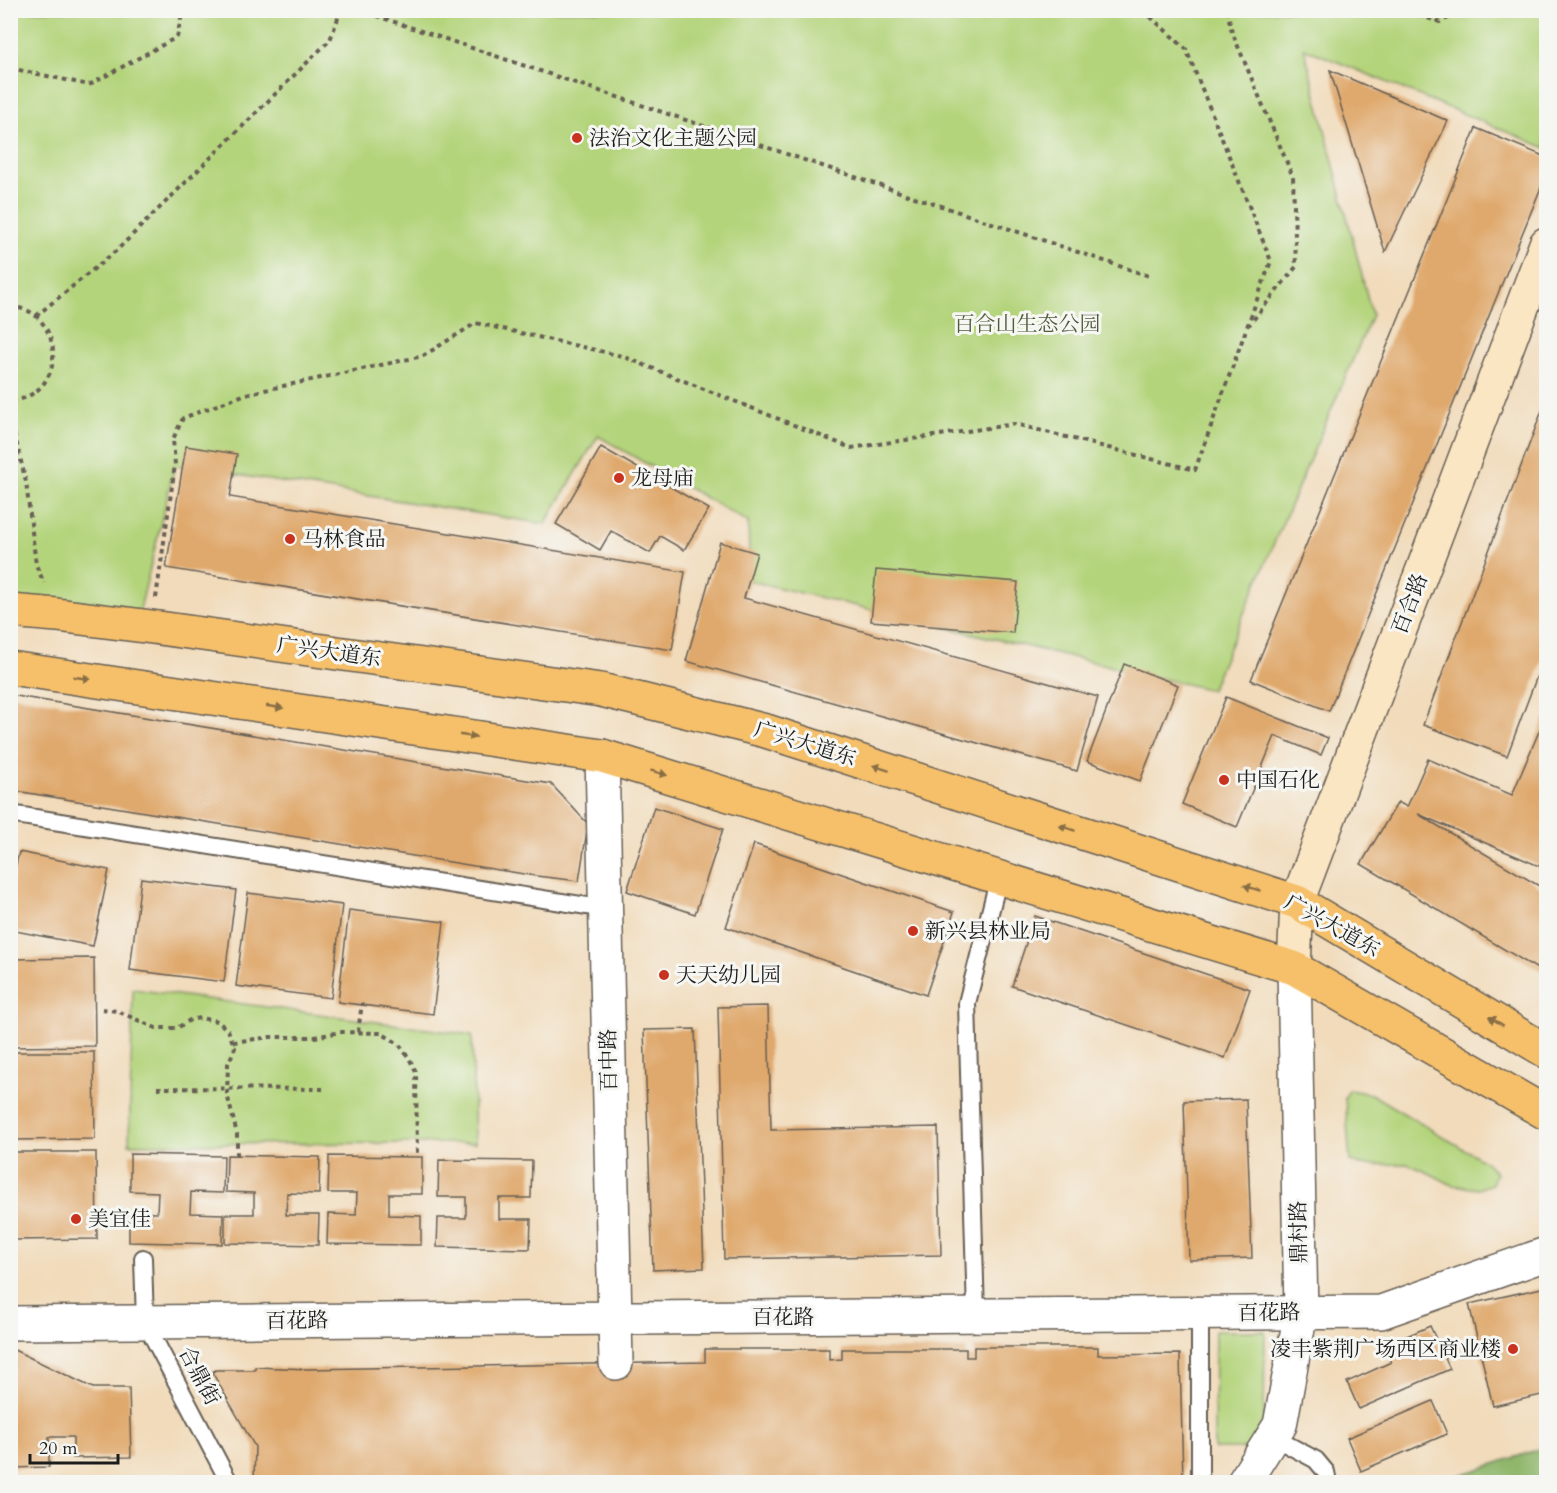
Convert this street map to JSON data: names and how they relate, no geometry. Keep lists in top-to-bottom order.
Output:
{
  "streets": {
    "highway": ["广兴大道东"],
    "street": [
      "百合路",
      "百中路",
      "鼎村路",
      "百花路"
    ],
    "lane": ["合鼎街"]
  },
  "crossings": [
    ["百合路", "广兴大道东"],
    ["百合路", "鼎村路"],
    ["百中路", "百花路"],
    ["鼎村路", "百花路"],
    ["百花路", "合鼎街"]
  ],
  "parks": ["百合山生态公园"],
  "places": [
    "法治文化主题公园",
    "龙母庙",
    "马林食品",
    "中国石化",
    "新兴县林业局",
    "天天幼儿园",
    "美宜佳",
    "凌丰紫荆广场西区商业楼"
  ],
  "scale_bar": "20 m"
}
